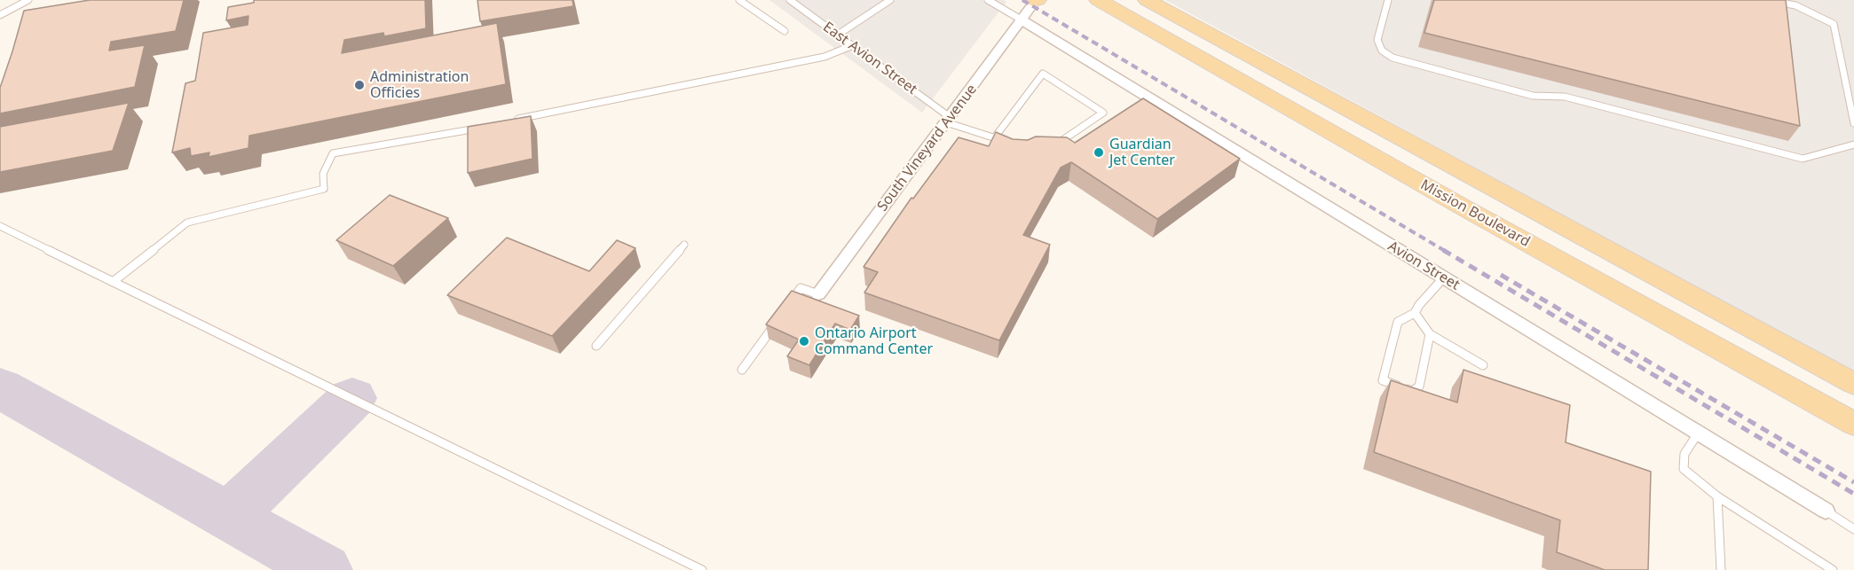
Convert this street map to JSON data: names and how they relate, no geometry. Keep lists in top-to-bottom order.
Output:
{
  "streets": {
    "main road": ["Mission Boulevard"],
    "street": ["South Vineyard Avenue", "Avion Street"],
    "lane": ["East Avion Street"]
  },
  "crossings": [
    ["East Avion Street", "South Vineyard Avenue"],
    ["South Vineyard Avenue", "Avion Street"]
  ],
  "places": ["Administration Officies", "Guardian Jet Center", "Ontario Airport Command Center"]
}
